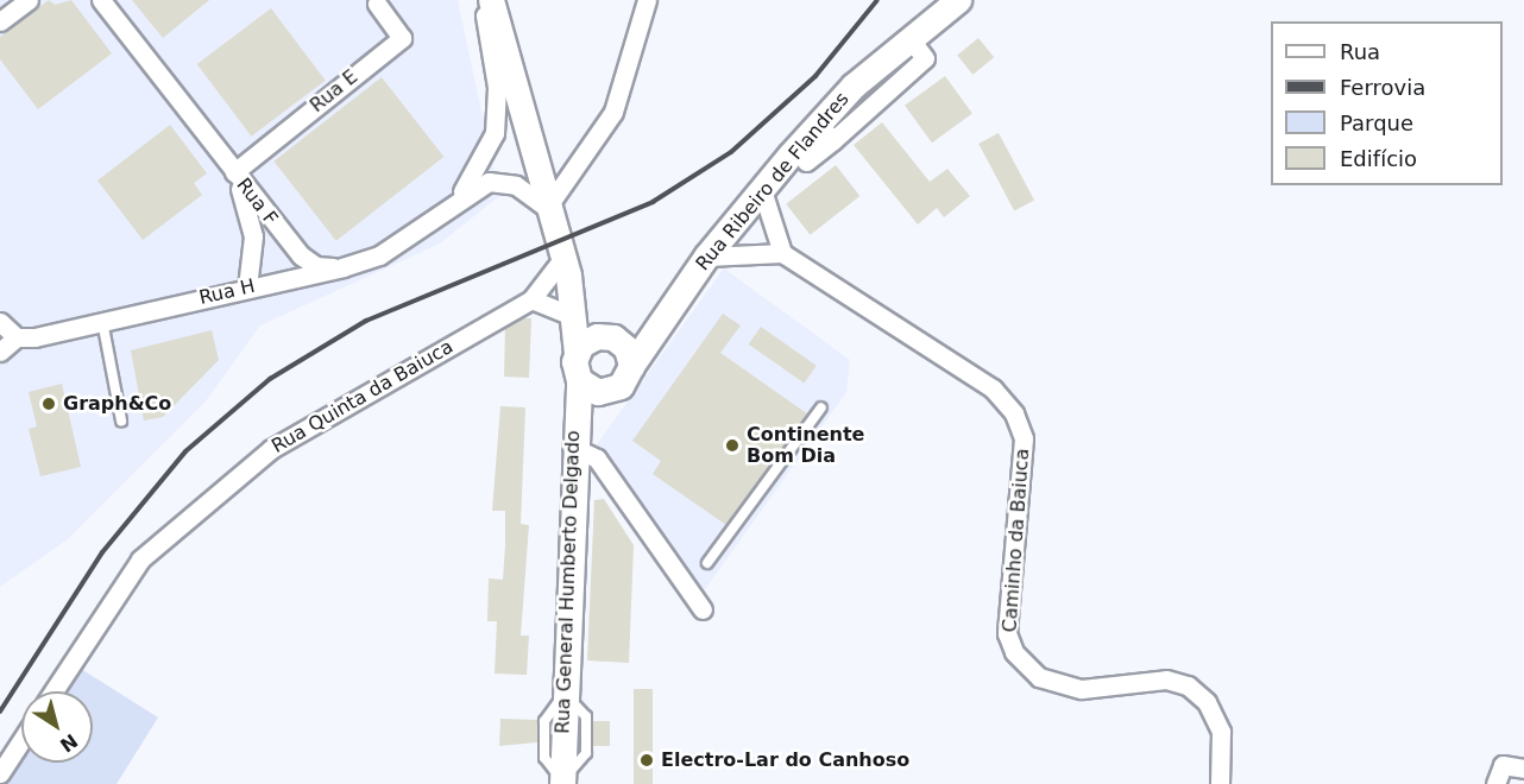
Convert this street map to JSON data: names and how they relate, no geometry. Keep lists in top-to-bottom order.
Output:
{
  "streets": {
    "main road": ["Rua Ribeiro de Flandres", "Rua General Humberto Delgado"],
    "street": [
      "Rua E",
      "Rua F",
      "Rua H",
      "Rua Quinta da Baiuca",
      "Caminho da Baiuca"
    ]
  },
  "crossings": [
    ["Rua E", "Rua F"],
    ["Rua Ribeiro de Flandres", "Rua General Humberto Delgado"],
    ["Rua F", "Rua H"]
  ],
  "places": ["Graph&Co", "Continente Bom Dia", "Electro-Lar do Canhoso"],
  "legend": [
    "Rua",
    "Ferrovia",
    "Parque",
    "Edifício"
  ],
  "north": "bottom right"
}
